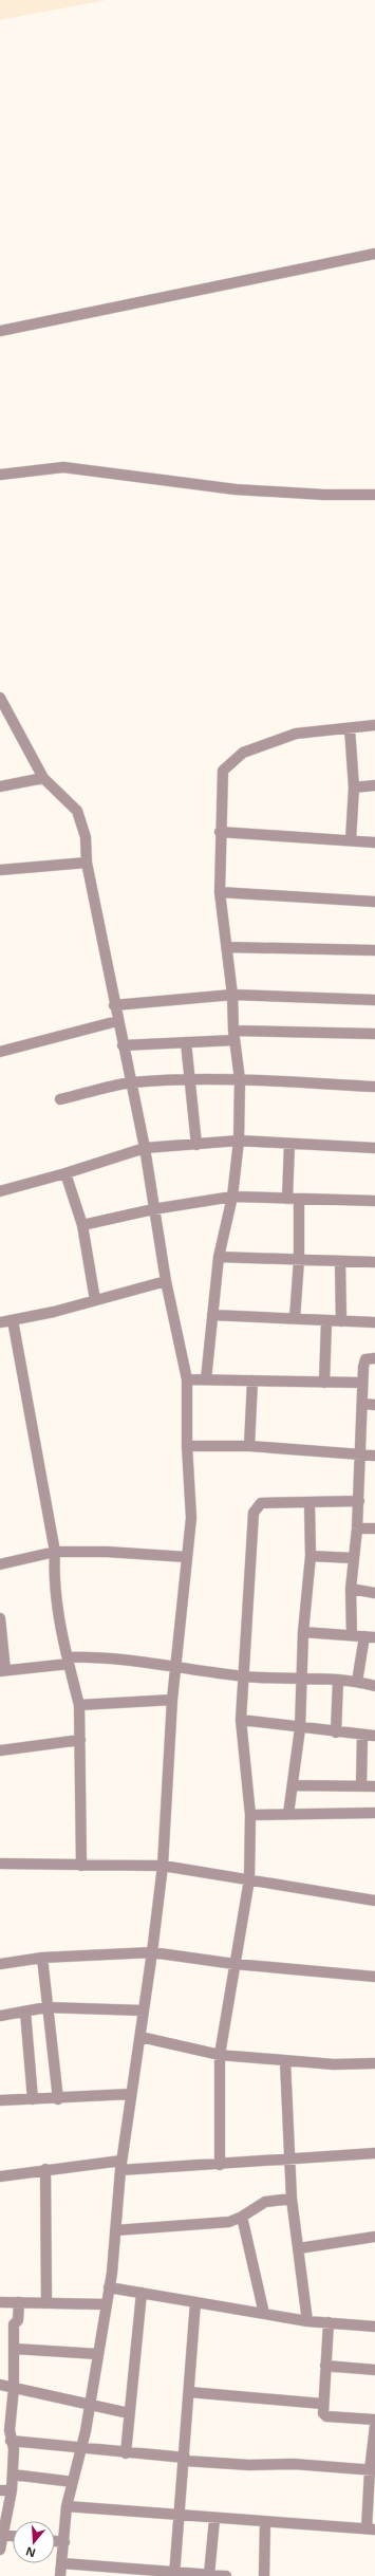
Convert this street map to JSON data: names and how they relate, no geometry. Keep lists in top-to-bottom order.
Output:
{
  "north": "bottom"
}
